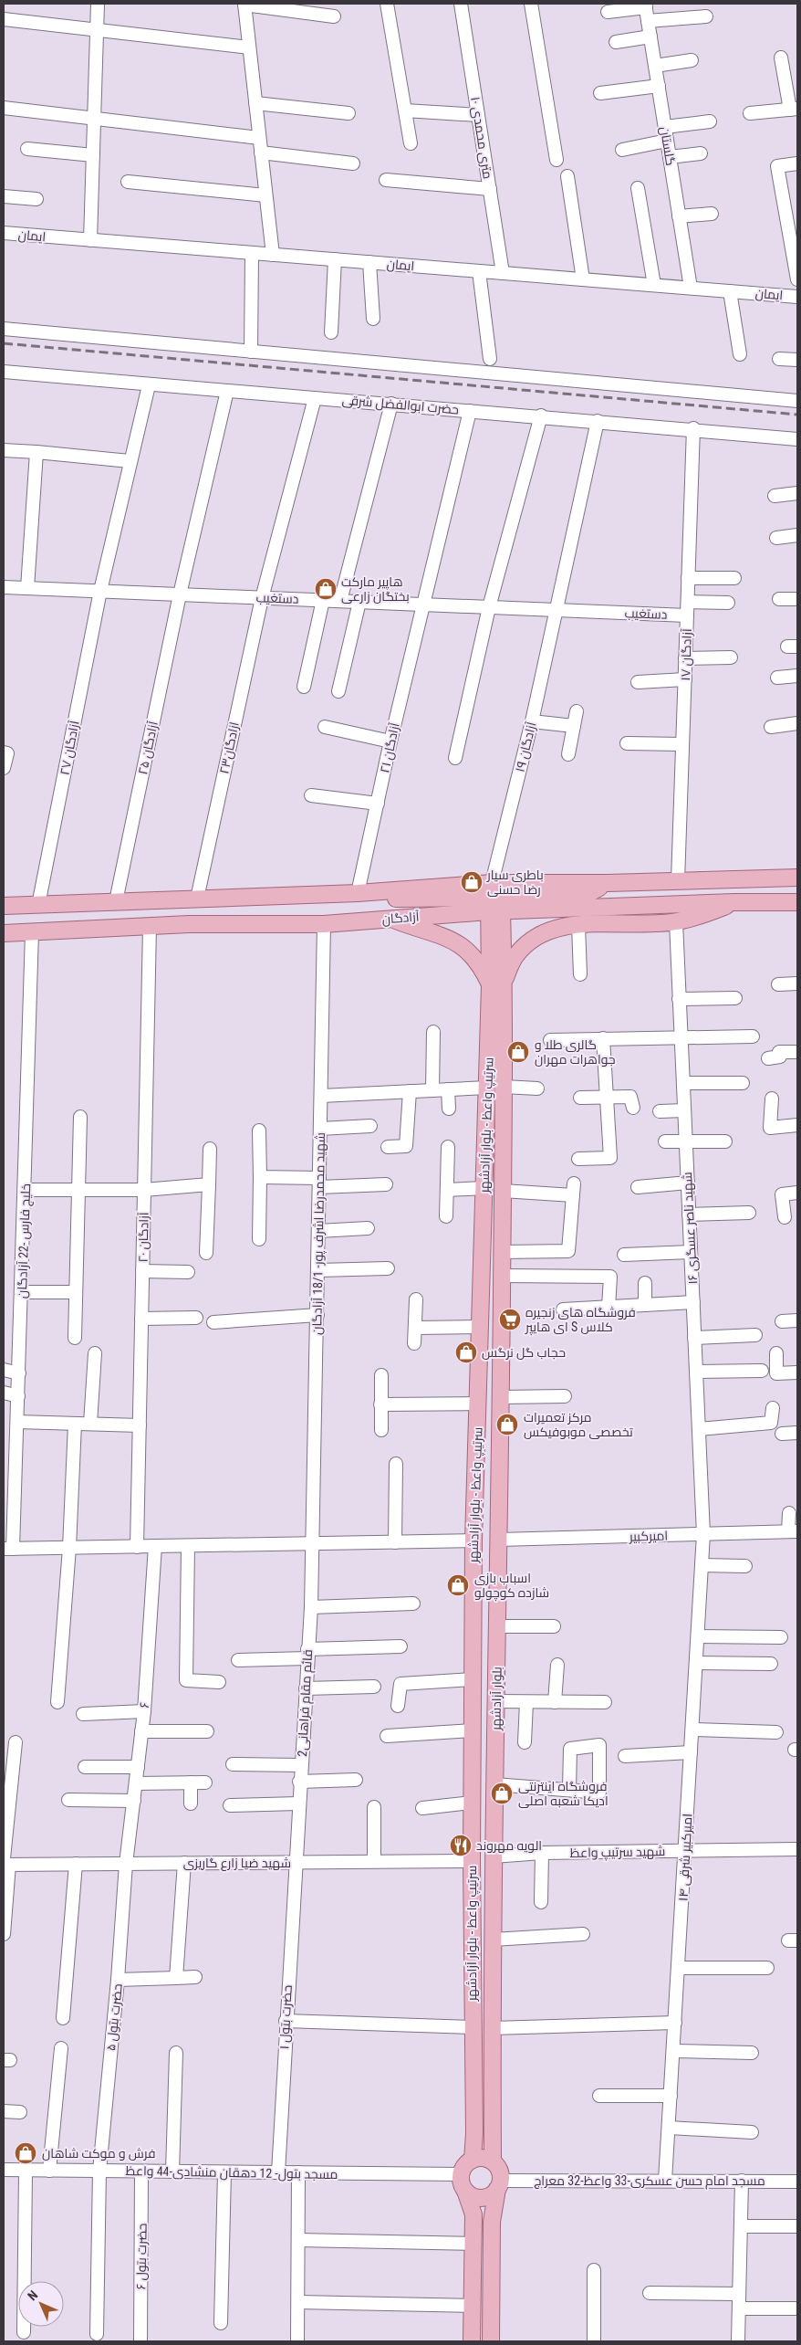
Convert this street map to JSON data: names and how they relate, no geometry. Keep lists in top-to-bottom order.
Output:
{
  "streets": {
    "main road": ["آزادگان", "سرتیپ واعظ - بلوار آزادشهر", "بلوار آزادشهر"],
    "street": [
      "۱۰ متری محمدی",
      "گلستان",
      "ایمان",
      "حضرت ابوالفضل شرقی",
      "دستغیب",
      "۱۷ آزادگان",
      "۱۹ آزادگان",
      "۲۷ آزادگان",
      "۲۵ آزادگان",
      "۲۳ازادگان",
      "۲۱ آزادگان",
      "۱۶ شهید ناصر عسگری",
      "شهید محمدرضا اشرف پور- 18/1 آزادگان",
      "۲۰ آزادگان",
      "خلیج فارس -22 آزادگان",
      "امیرکبیر",
      "2قائم مقام فراهانی",
      "۶",
      "شهید سرتیپ واعظ",
      "۱۴ امیرکبیر شرقی",
      "شهید ضیا زارع گاریزی",
      "حضرت بتول ۵",
      "حضرت بتول ۱",
      "مسجد بتول- 12 دهقان منشادی-44 واعظ",
      "مسجد امام حسن عسکری-33 واعظ-32 معراج",
      "حضرت بتول ۶"
    ]
  },
  "crossings": [
    ["۱۰ متری محمدی", "ایمان"],
    ["گلستان", "ایمان"],
    ["حضرت ابوالفضل شرقی", "۱۷ آزادگان"],
    ["حضرت ابوالفضل شرقی", "۱۹ آزادگان"],
    ["حضرت ابوالفضل شرقی", "۲۷ آزادگان"],
    ["حضرت ابوالفضل شرقی", "۲۵ آزادگان"],
    ["حضرت ابوالفضل شرقی", "۲۳ازادگان"],
    ["حضرت ابوالفضل شرقی", "۲۱ آزادگان"],
    ["دستغیب", "۱۷ آزادگان"],
    ["دستغیب", "۱۹ آزادگان"],
    ["دستغیب", "۲۷ آزادگان"],
    ["دستغیب", "۲۵ آزادگان"],
    ["دستغیب", "۲۳ازادگان"],
    ["دستغیب", "۲۱ آزادگان"],
    ["۱۷ آزادگان", "آزادگان"],
    ["۱۹ آزادگان", "آزادگان"],
    ["۱۹ آزادگان", "سرتیپ واعظ - بلوار آزادشهر"],
    ["۲۷ آزادگان", "آزادگان"],
    ["۲۵ آزادگان", "آزادگان"],
    ["۲۳ازادگان", "آزادگان"],
    ["۲۱ آزادگان", "آزادگان"],
    ["آزادگان", "سرتیپ واعظ - بلوار آزادشهر"],
    ["آزادگان", "شهید محمدرضا اشرف پور- 18/1 آزادگان"],
    ["آزادگان", "۲۰ آزادگان"],
    ["آزادگان", "خلیج فارس -22 آزادگان"],
    ["سرتیپ واعظ - بلوار آزادشهر", "امیرکبیر"],
    ["سرتیپ واعظ - بلوار آزادشهر", "بلوار آزادشهر"],
    ["سرتیپ واعظ - بلوار آزادشهر", "شهید سرتیپ واعظ"],
    ["سرتیپ واعظ - بلوار آزادشهر", "شهید ضیا زارع گاریزی"],
    ["سرتیپ واعظ - بلوار آزادشهر", "مسجد بتول- 12 دهقان منشادی-44 واعظ"],
    ["سرتیپ واعظ - بلوار آزادشهر", "مسجد امام حسن عسکری-33 واعظ-32 معراج"],
    ["۱۶ شهید ناصر عسگری", "امیرکبیر"],
    ["۱۶ شهید ناصر عسگری", "۱۴ امیرکبیر شرقی"],
    ["شهید محمدرضا اشرف پور- 18/1 آزادگان", "2قائم مقام فراهانی"],
    ["امیرکبیر", "بلوار آزادشهر"],
    ["امیرکبیر", "۱۴ امیرکبیر شرقی"],
    ["بلوار آزادشهر", "شهید سرتیپ واعظ"],
    ["2قائم مقام فراهانی", "شهید ضیا زارع گاریزی"],
    ["2قائم مقام فراهانی", "حضرت بتول ۱"],
    ["۶", "شهید ضیا زارع گاریزی"],
    ["۶", "حضرت بتول ۵"],
    ["شهید سرتیپ واعظ", "۱۴ امیرکبیر شرقی"],
    ["۱۴ امیرکبیر شرقی", "مسجد امام حسن عسکری-33 واعظ-32 معراج"],
    ["شهید ضیا زارع گاریزی", "حضرت بتول ۵"],
    ["شهید ضیا زارع گاریزی", "حضرت بتول ۱"],
    ["حضرت بتول ۵", "مسجد بتول- 12 دهقان منشادی-44 واعظ"],
    ["حضرت بتول ۱", "مسجد بتول- 12 دهقان منشادی-44 واعظ"],
    ["مسجد بتول- 12 دهقان منشادی-44 واعظ", "مسجد امام حسن عسکری-33 واعظ-32 معراج"],
    ["مسجد بتول- 12 دهقان منشادی-44 واعظ", "حضرت بتول ۶"]
  ],
  "places": {
    "shop": [
      "هاپیر مارکت بختگان زارعی",
      "باطری سیار رضا حسنی",
      "گالری طلا و جواهرات مهران",
      "حجاب گل نرگس",
      "مرکز تعمیرات تخصصی موبوفیکس",
      "اسباب بازی شازده کوچولو",
      "فروشگاه اینترنتی ادیکا شعبه اصلی",
      "فرش و موکت شاهان"
    ],
    "supermarket": ["فروشگاه های زنجیره ای هایپر S کلاس"],
    "restaurant": ["الویه مهروند"]
  },
  "north": "top left"
}
